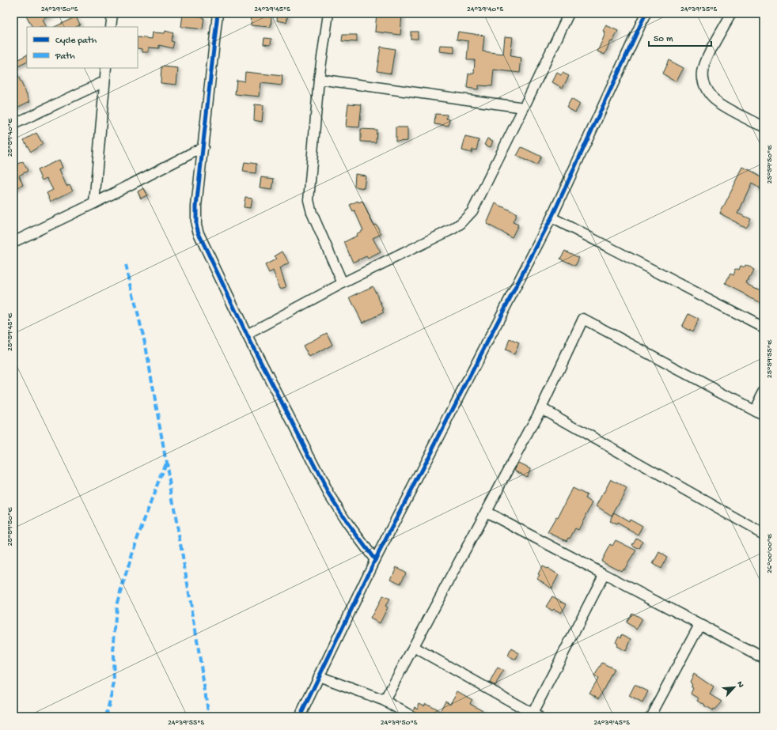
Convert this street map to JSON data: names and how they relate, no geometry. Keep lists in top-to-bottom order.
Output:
{
  "legend": ["Cycle path", "Path"],
  "scale_bar": "50 m",
  "north": "top right",
  "coordinates": [
    "24°39'50\"S",
    "24°39'45\"S",
    "24°39'40\"S",
    "24°39'35\"S",
    "25°59'40\"E",
    "25°59'50\"E",
    "25°59'45\"E",
    "25°59'55\"E",
    "26°00'00\"E",
    "24°39'55\"S"
  ]
}
